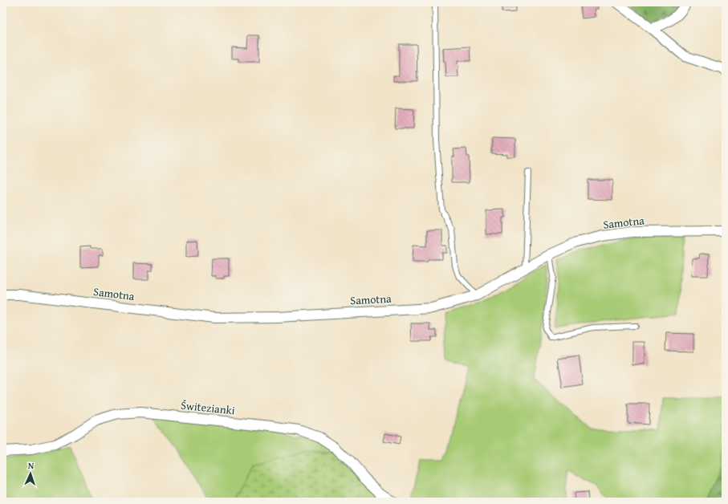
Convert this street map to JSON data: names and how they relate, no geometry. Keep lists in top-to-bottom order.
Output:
{
  "streets": {
    "street": ["Samotna", "Świtezianki"]
  },
  "north": "top"
}
